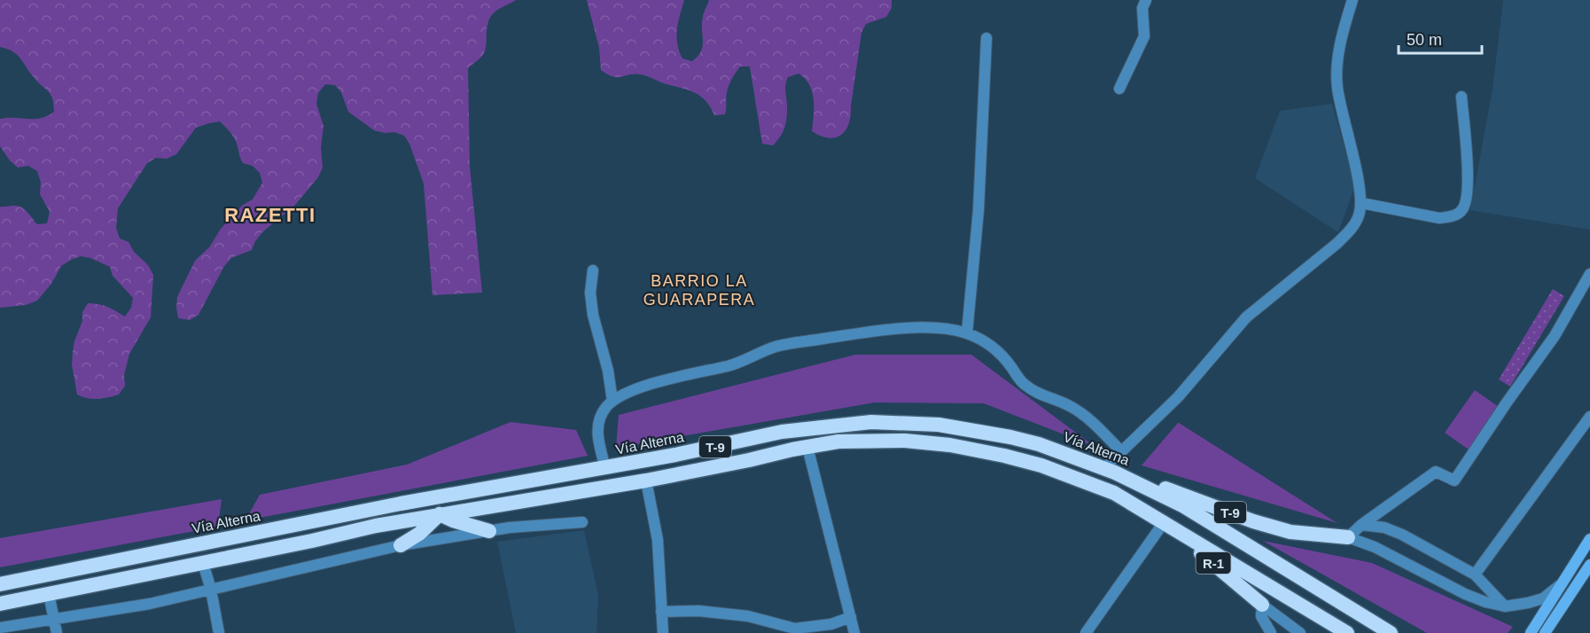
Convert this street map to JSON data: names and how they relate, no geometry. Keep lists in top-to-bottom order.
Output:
{
  "streets": {
    "highway": ["Vía Alterna", "T-9", "R-1"]
  },
  "crossings": [
    ["Vía Alterna", "T-9"],
    ["T-9", "R-1"]
  ],
  "districts": ["RAZETTI", "BARRIO LA GUARAPERA"],
  "scale_bar": "50 m"
}
